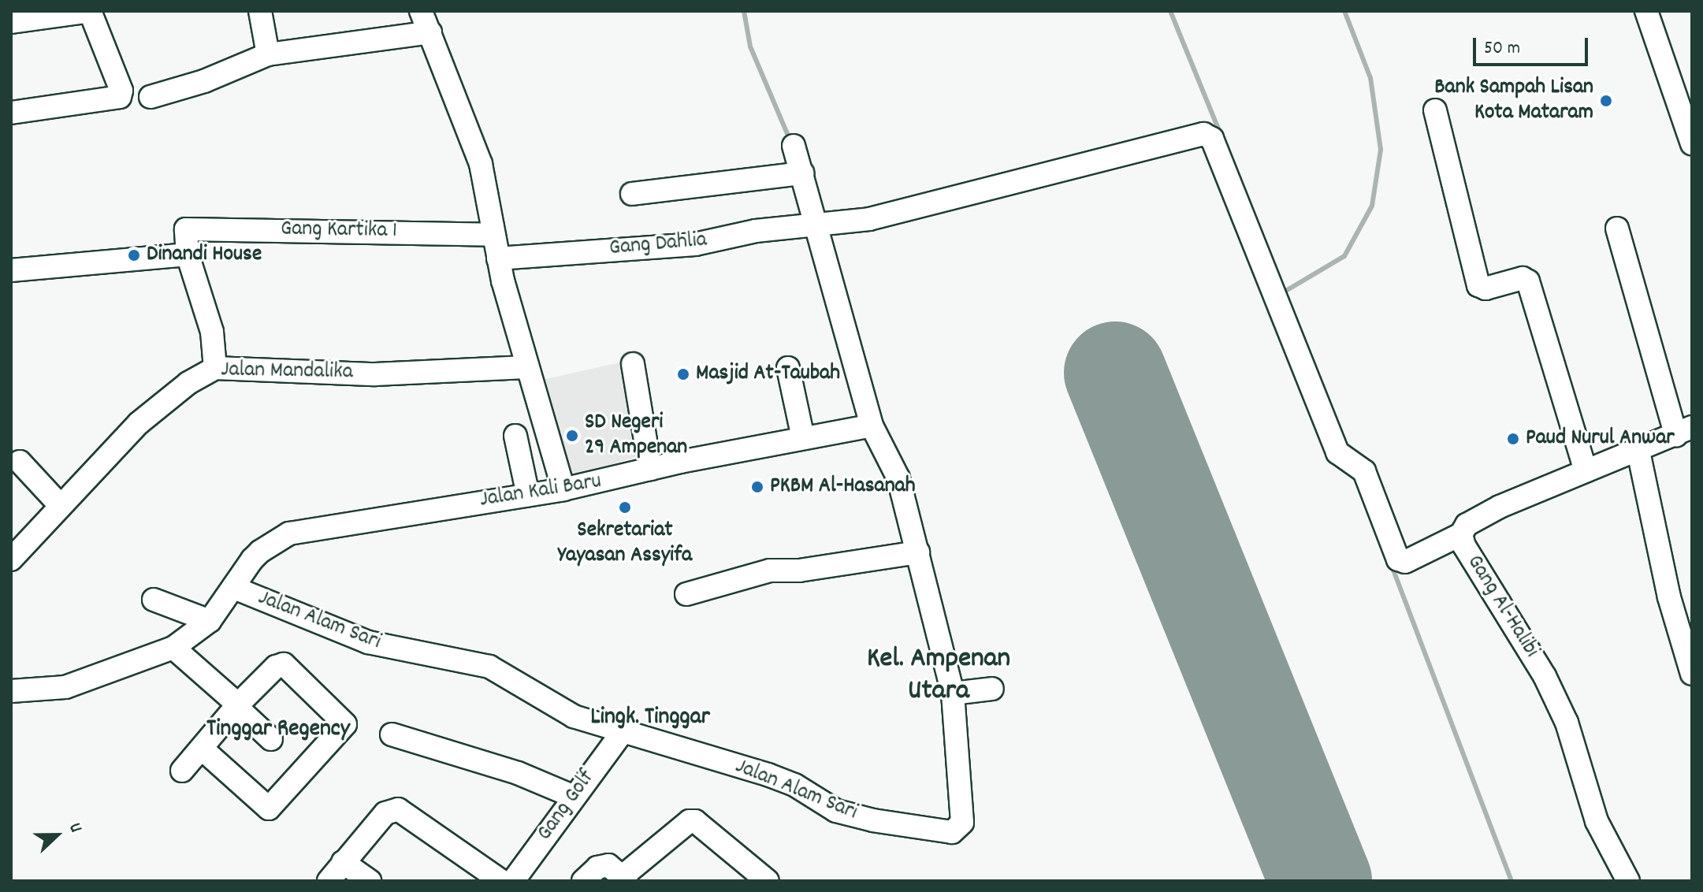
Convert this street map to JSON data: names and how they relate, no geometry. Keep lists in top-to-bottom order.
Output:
{
  "streets": {
    "street": [
      "Gang Kartika 1",
      "Gang Dahlia",
      "Jalan Mandalika",
      "Jalan Kali Baru",
      "Gang Al-Halibi",
      "Jalan Alam Sari",
      "Gang Golf"
    ]
  },
  "crossings": [
    ["Gang Dahlia", "Gang Al-Halibi"],
    ["Jalan Kali Baru", "Jalan Alam Sari"],
    ["Jalan Alam Sari", "Gang Golf"]
  ],
  "districts": ["Kel. Ampenan Utara", "Lingk. Tinggar", "Tinggar Regency"],
  "places": [
    "Bank Sampah Lisan Kota Mataram",
    "Dinandi House",
    "Masjid At-Taubah",
    "SD Negeri 29 Ampenan",
    "Paud Nurul Anwar",
    "PKBM Al-Hasanah",
    "Sekretariat Yayasan Assyifa"
  ],
  "scale_bar": "50 m",
  "north": "right"
}
